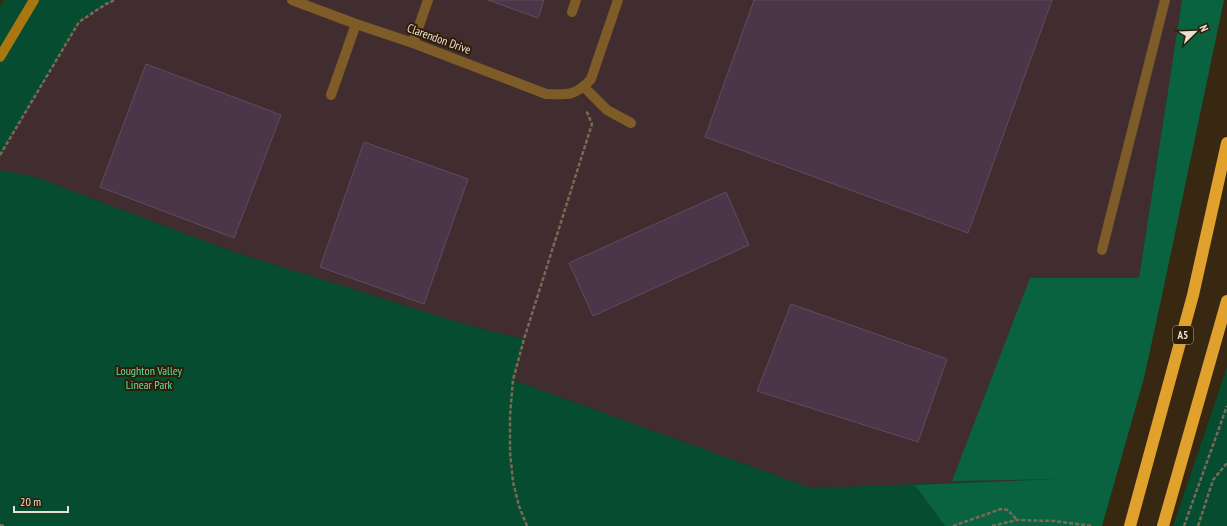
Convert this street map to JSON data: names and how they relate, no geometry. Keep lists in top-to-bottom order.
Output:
{
  "streets": {
    "highway": ["A5"],
    "street": ["Clarendon Drive"]
  },
  "parks": ["Loughton Valley Linear Park"],
  "scale_bar": "20 m",
  "north": "top right"
}
